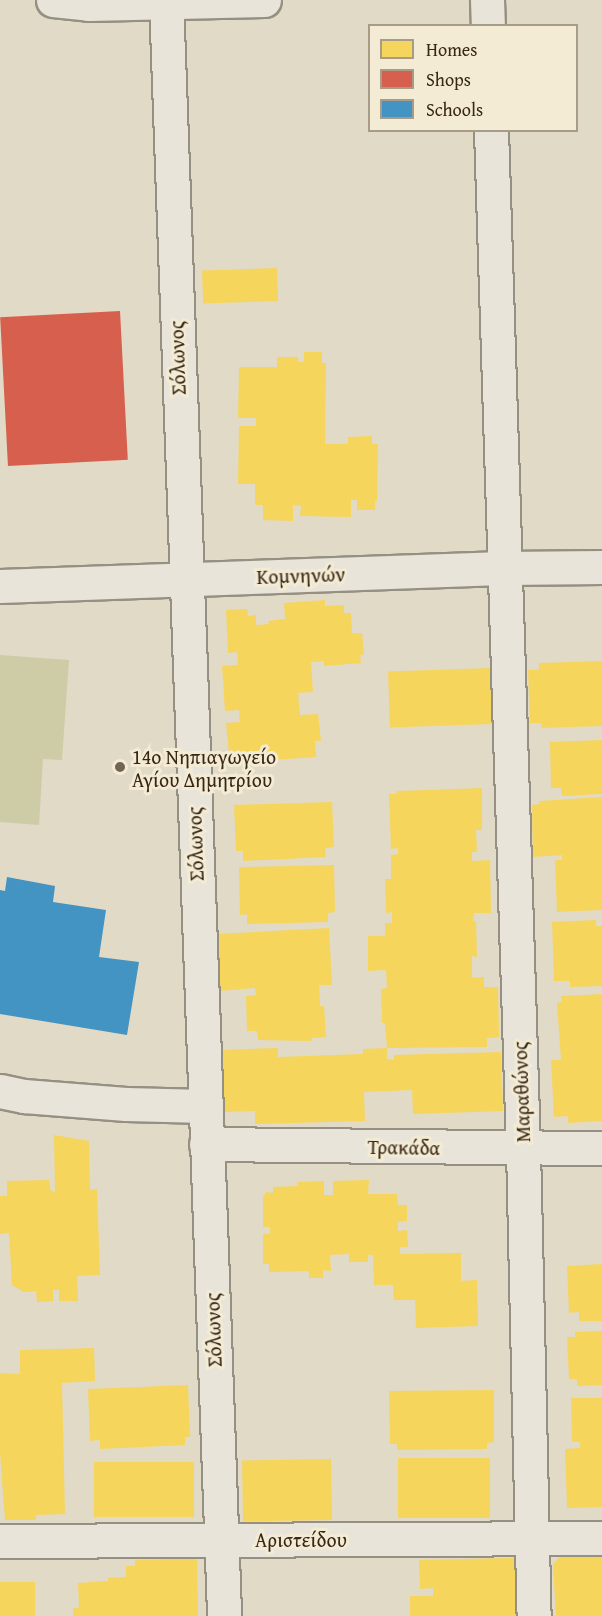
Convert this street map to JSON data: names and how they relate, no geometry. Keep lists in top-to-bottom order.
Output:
{
  "streets": {
    "street": [
      "Σόλωνος",
      "Κομνηνών",
      "Μαραθώνος",
      "Τρακάδα",
      "Αριστείδου"
    ]
  },
  "crossings": [
    ["Σόλωνος", "Κομνηνών"],
    ["Σόλωνος", "Τρακάδα"],
    ["Σόλωνος", "Αριστείδου"],
    ["Κομνηνών", "Μαραθώνος"],
    ["Μαραθώνος", "Τρακάδα"],
    ["Μαραθώνος", "Αριστείδου"]
  ],
  "places": ["14ο Νηπιαγωγείο Αγίου Δημητρίου"],
  "legend": ["Homes", "Shops", "Schools"]
}
